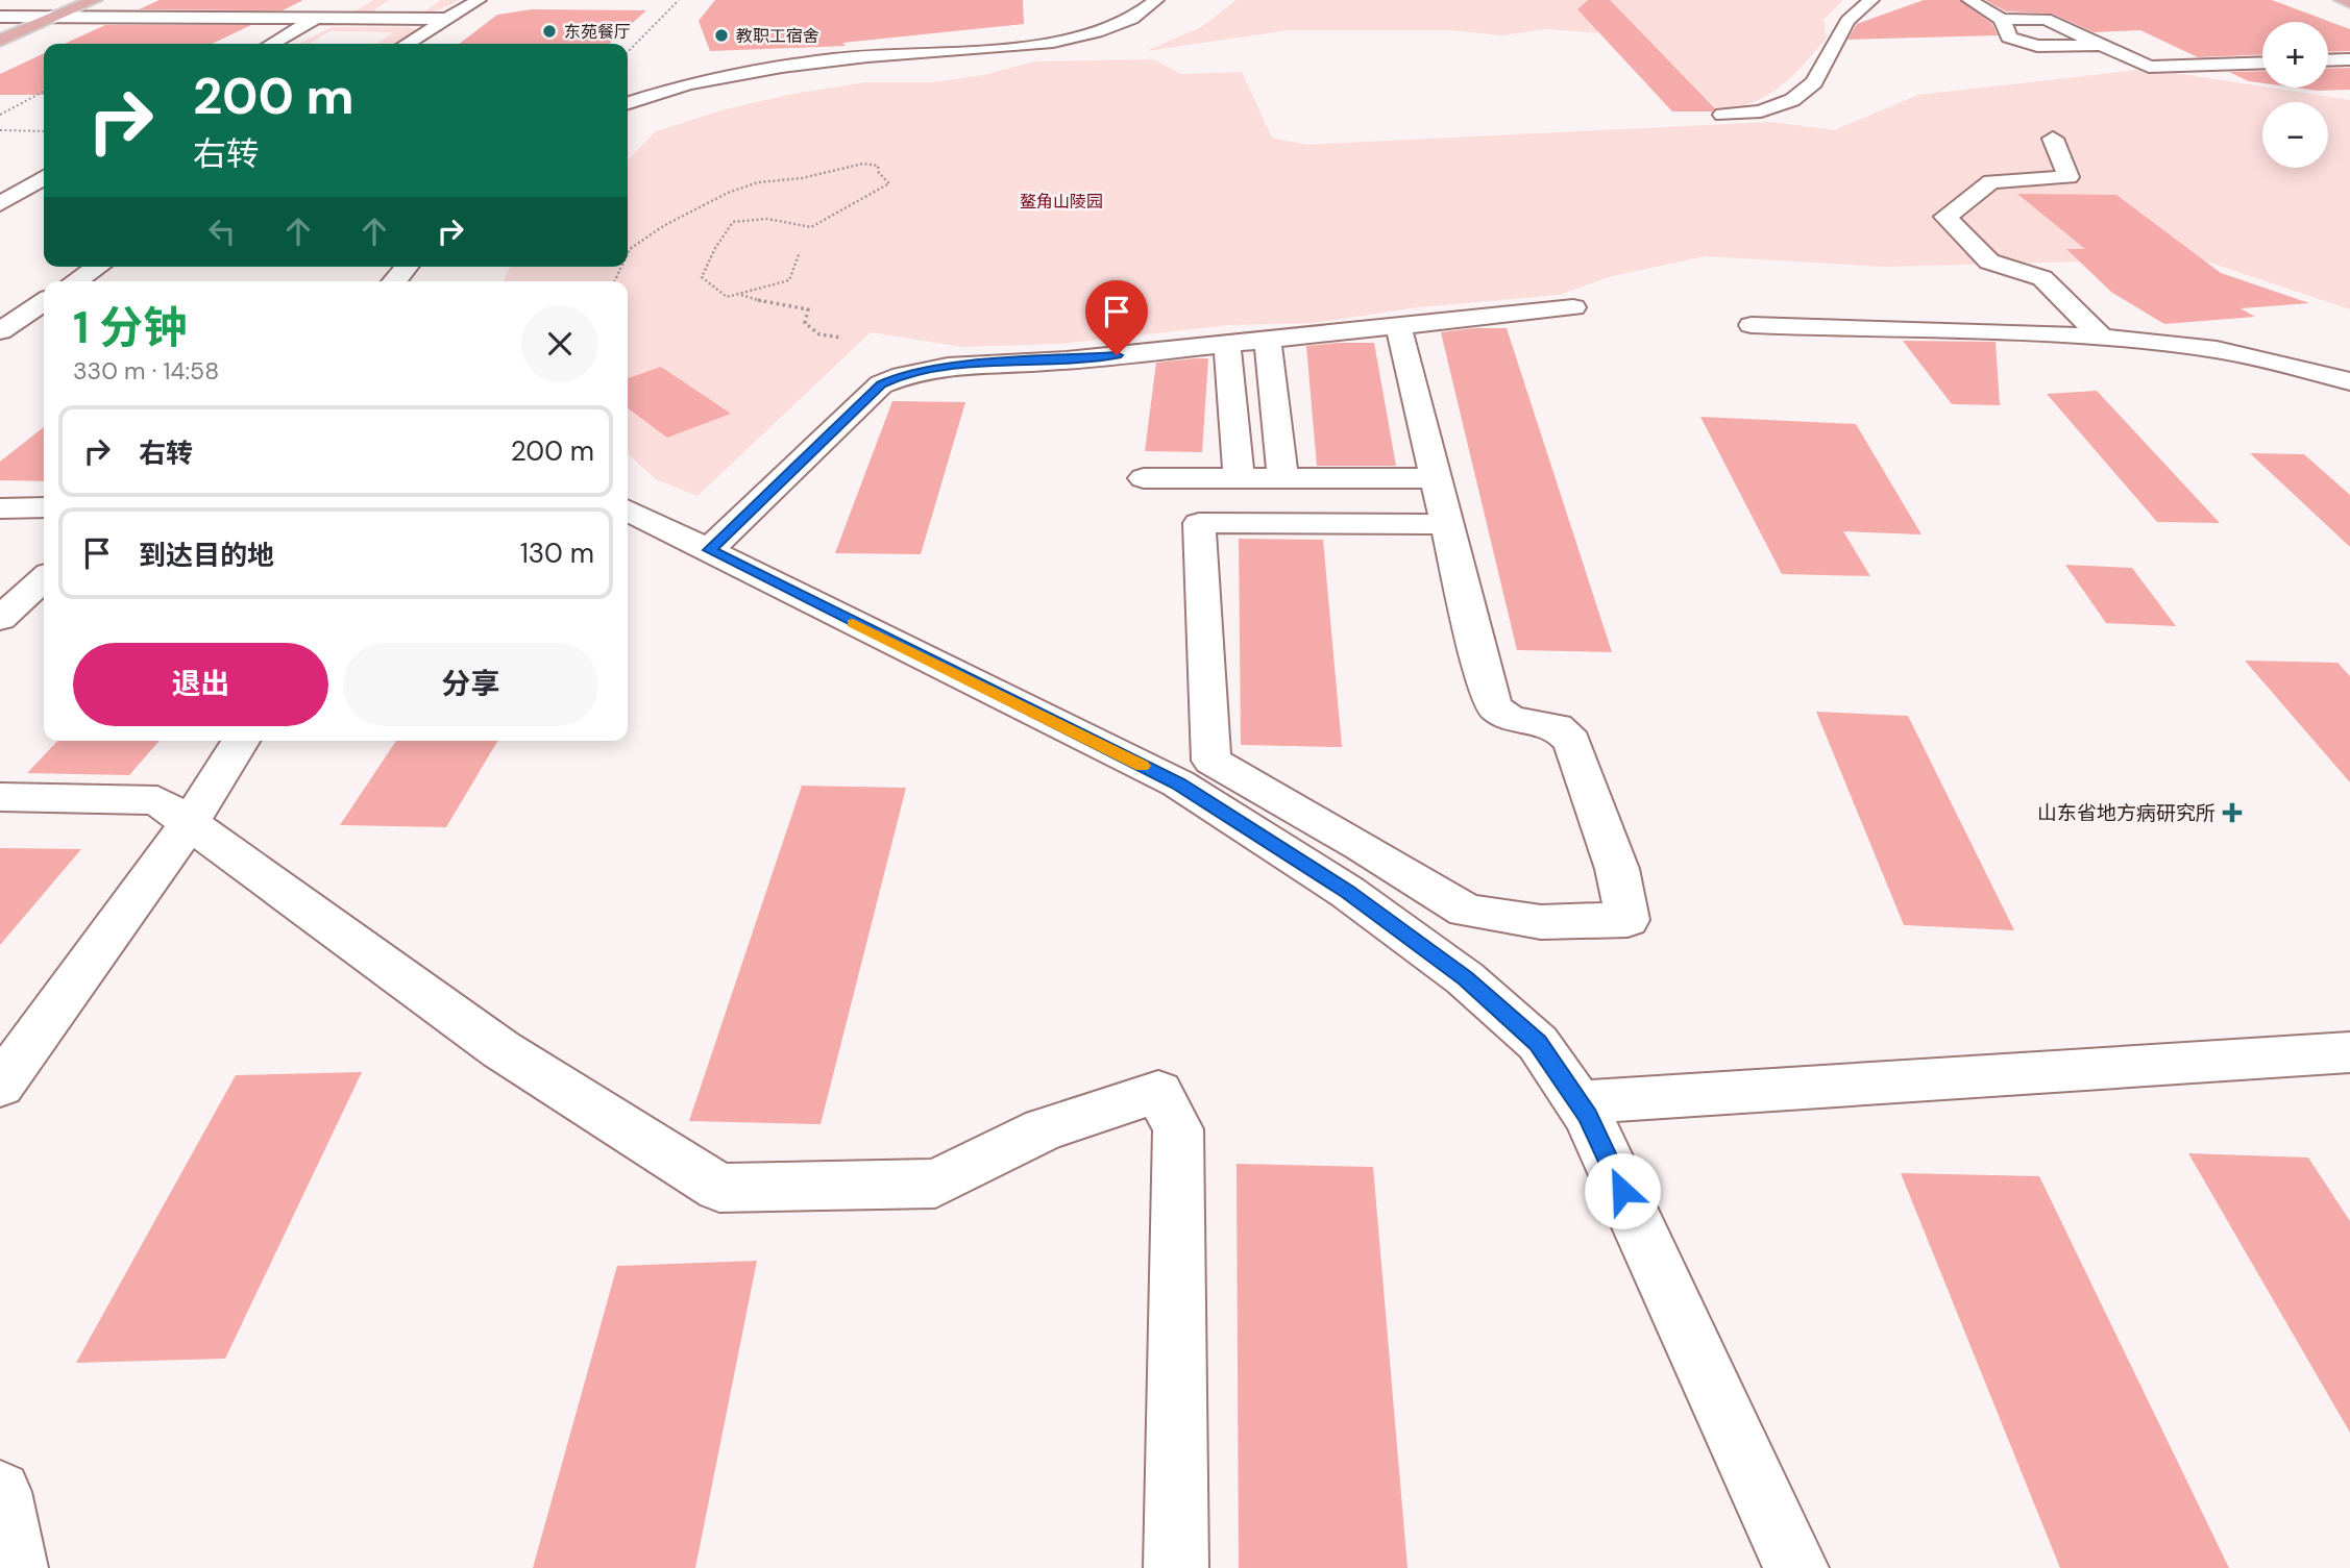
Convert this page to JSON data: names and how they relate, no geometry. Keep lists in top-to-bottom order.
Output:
{
  "parks": ["鳌角山陵园"],
  "places": {
    "other": ["东苑餐厅", "教职工宿舍"],
    "health": ["山东省地方病研究所"]
  },
  "page": {
    "map_buttons": ["+", "−"],
    "turn": ["200 m", "右转"],
    "heading": ["1 分钟", "330 m · 14:58"],
    "list": [
      {
        "name": "右转",
        "value": "200 m"
      },
      {
        "name": "到达目的地",
        "value": "130 m"
      }
    ],
    "buttons": ["退出", "分享"]
  }
}
